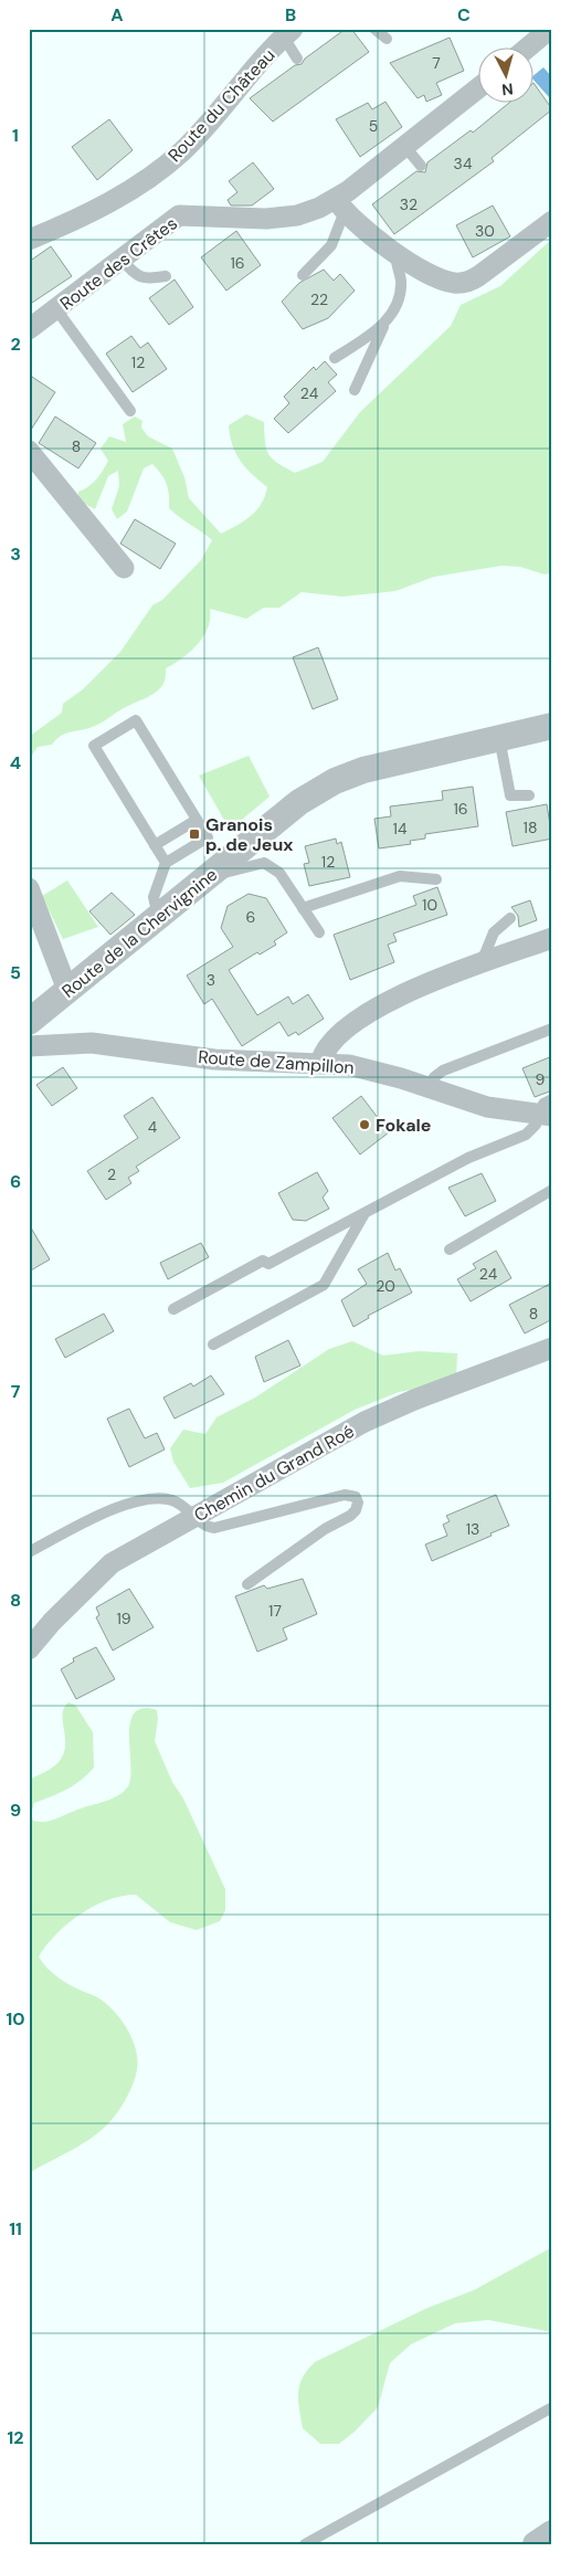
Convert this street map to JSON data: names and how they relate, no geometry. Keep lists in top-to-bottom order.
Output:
{
  "streets": {
    "street": [
      "Route du Château",
      "Route des Crêtes",
      "Route de la Chervignine",
      "Route de Zampillon",
      "Chemin du Grand Roé"
    ]
  },
  "places": {
    "transit": ["Granois p. de Jeux"],
    "other": ["Fokale"]
  },
  "house_numbers": [
    "7",
    "5",
    "34",
    "32",
    "30",
    "16",
    "22",
    "12",
    "24",
    "8",
    "16",
    "18",
    "14",
    "12",
    "10",
    "6",
    "3",
    "9",
    "4",
    "2",
    "24",
    "20",
    "8",
    "13",
    "17",
    "19"
  ],
  "north": "bottom",
  "grid": {
    "columns": ["A", "B", "C"],
    "rows": [
      "1",
      "2",
      "3",
      "4",
      "5",
      "6",
      "7",
      "8",
      "9",
      "10",
      "11",
      "12"
    ]
  }
}
